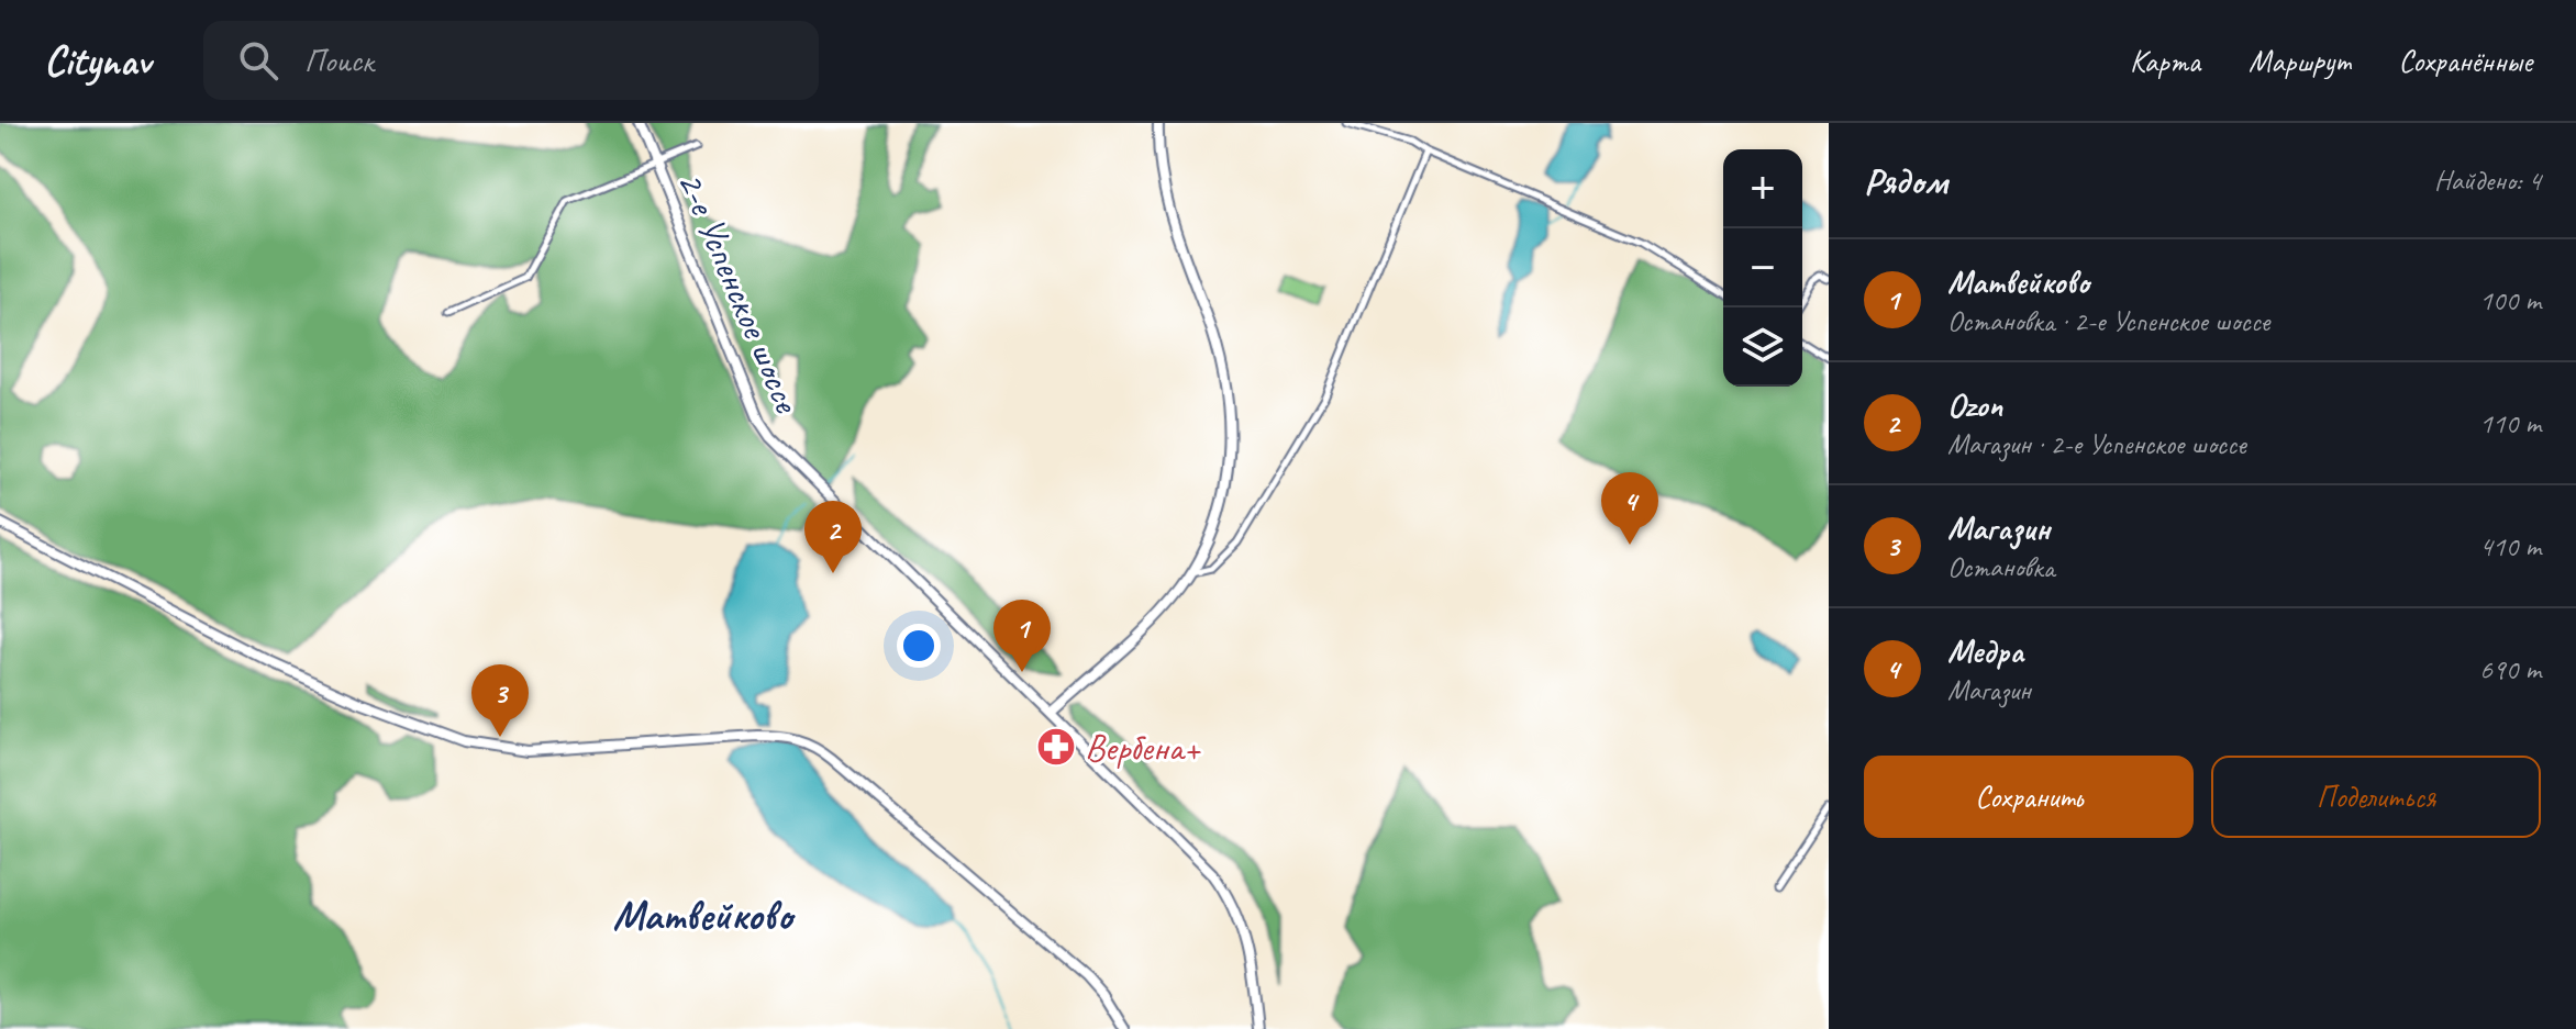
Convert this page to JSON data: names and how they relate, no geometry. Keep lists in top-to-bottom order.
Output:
{
  "streets": {
    "main road": ["2-е Успенское шоссе"]
  },
  "districts": ["Матвейково"],
  "places": {
    "pharmacy": ["Вербена+"]
  },
  "page": {
    "header": "Citynav",
    "search": "Поиск",
    "nav": ["Карта", "Маршрут", "Сохранённые"],
    "heading": ["Рядом", "Найдено: 4"],
    "map_buttons": ["+", "−"],
    "list": [
      {
        "mark": "1",
        "name": "Матвейково",
        "note": "Остановка · 2-е Успенское шоссе",
        "value": "100 m"
      },
      {
        "mark": "2",
        "name": "Ozon",
        "note": "Магазин · 2-е Успенское шоссе",
        "value": "110 m"
      },
      {
        "mark": "3",
        "name": "Магазин",
        "note": "Остановка",
        "value": "410 m"
      },
      {
        "mark": "4",
        "name": "Медра",
        "note": "Магазин",
        "value": "690 m"
      }
    ],
    "pins": [
      "4",
      "2",
      "1",
      "3"
    ],
    "buttons": ["Сохранить", "Поделиться"]
  }
}
